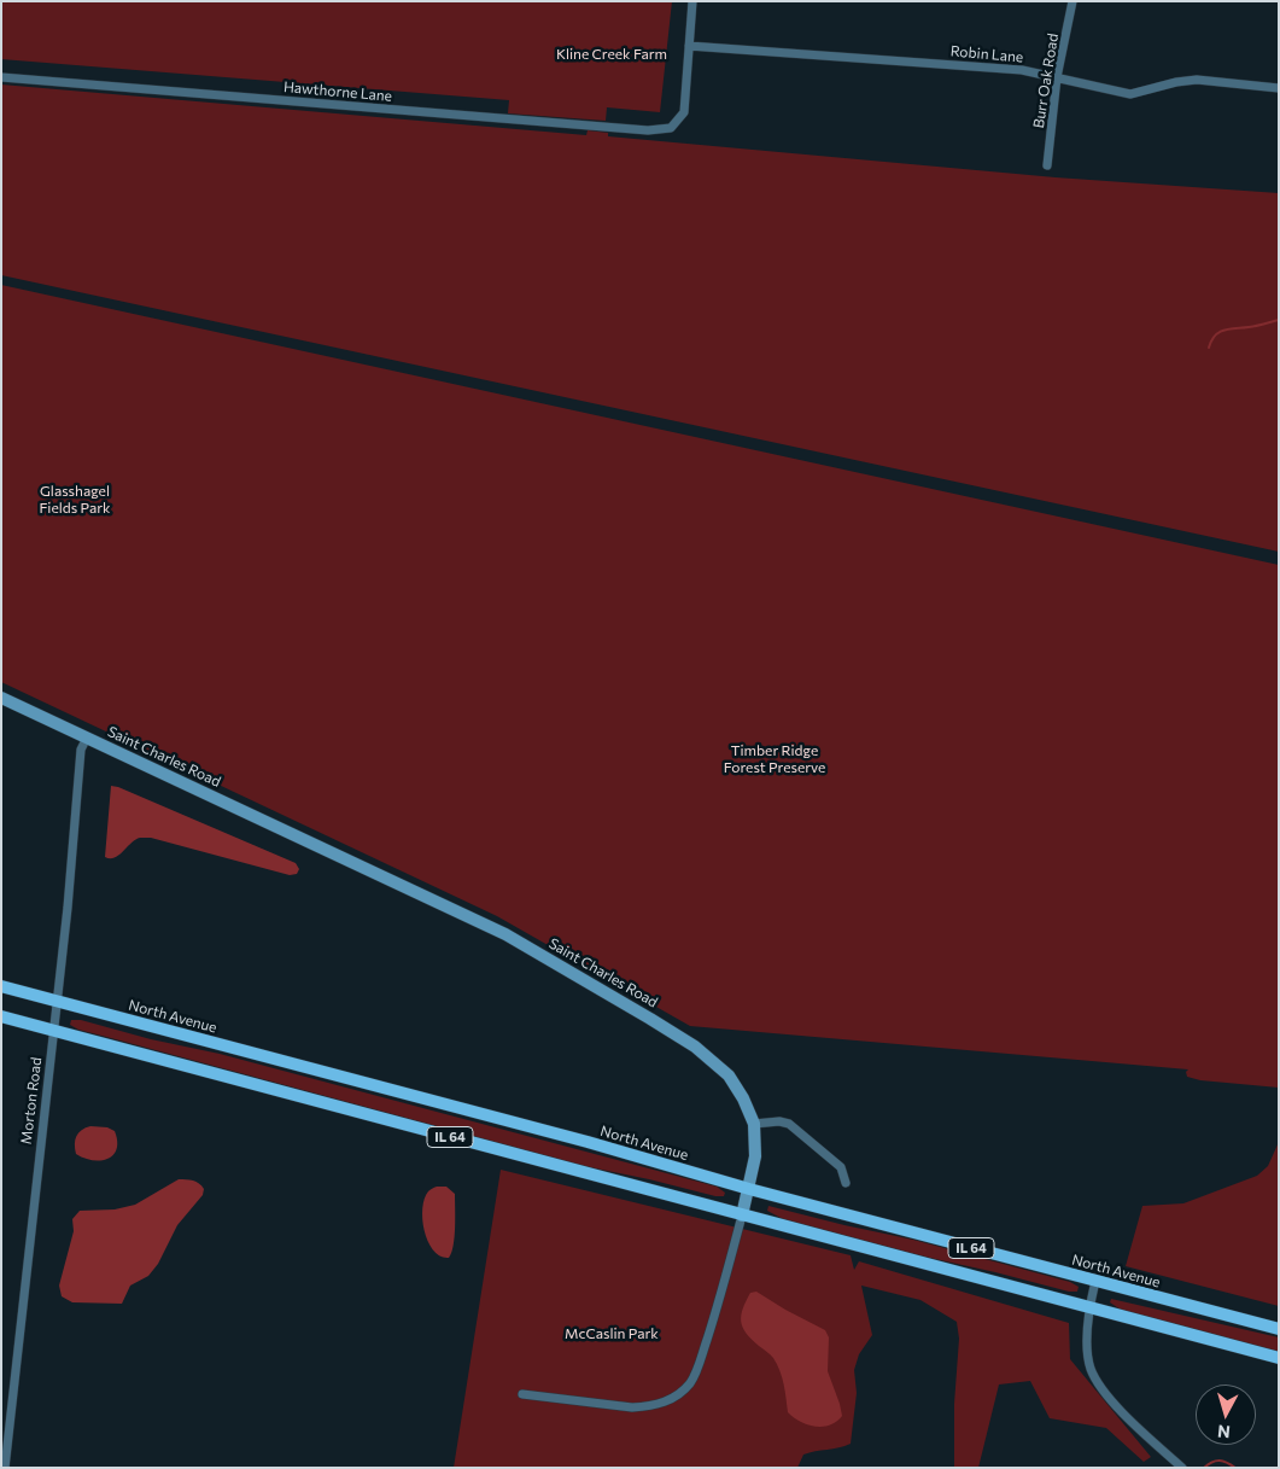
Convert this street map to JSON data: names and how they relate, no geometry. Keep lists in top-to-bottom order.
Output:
{
  "streets": {
    "main road": ["North Avenue", "IL 64"],
    "street": [
      "Robin Lane",
      "Burr Oak Road",
      "Hawthorne Lane",
      "Saint Charles Road",
      "Morton Road"
    ]
  },
  "crossings": [
    ["Robin Lane", "Burr Oak Road"],
    ["Robin Lane", "Hawthorne Lane"],
    ["Saint Charles Road", "North Avenue"],
    ["Saint Charles Road", "Morton Road"],
    ["Saint Charles Road", "IL 64"],
    ["North Avenue", "Morton Road"],
    ["Morton Road", "IL 64"]
  ],
  "parks": [
    "Kline Creek Farm",
    "Glasshagel Fields Park",
    "Timber Ridge Forest Preserve",
    "McCaslin Park"
  ],
  "north": "bottom"
}
